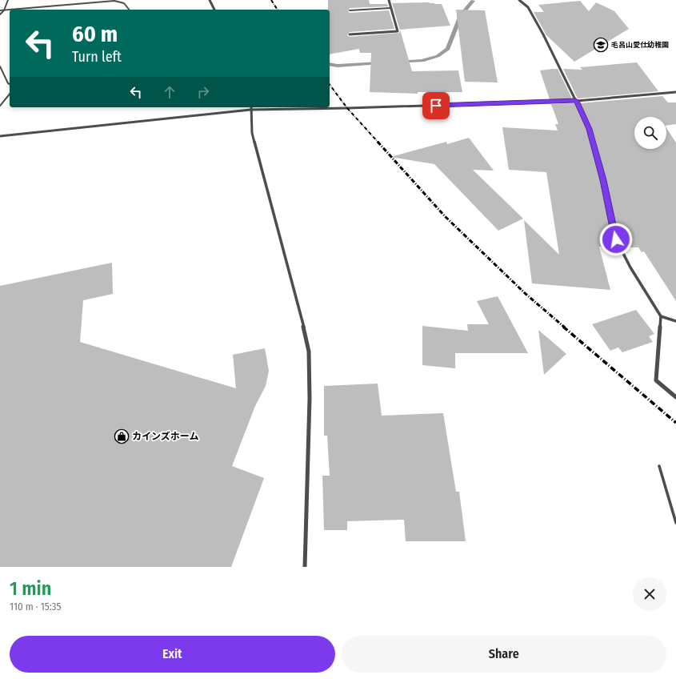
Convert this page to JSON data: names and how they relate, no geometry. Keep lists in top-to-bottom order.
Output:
{
  "places": {
    "school or university": ["毛呂山愛仕幼稚園"],
    "shop": ["カインズホーム"]
  },
  "page": {
    "turn": ["60 m", "Turn left"],
    "heading": ["1 min", "110 m · 15:35"],
    "buttons": ["Exit", "Share"]
  }
}
